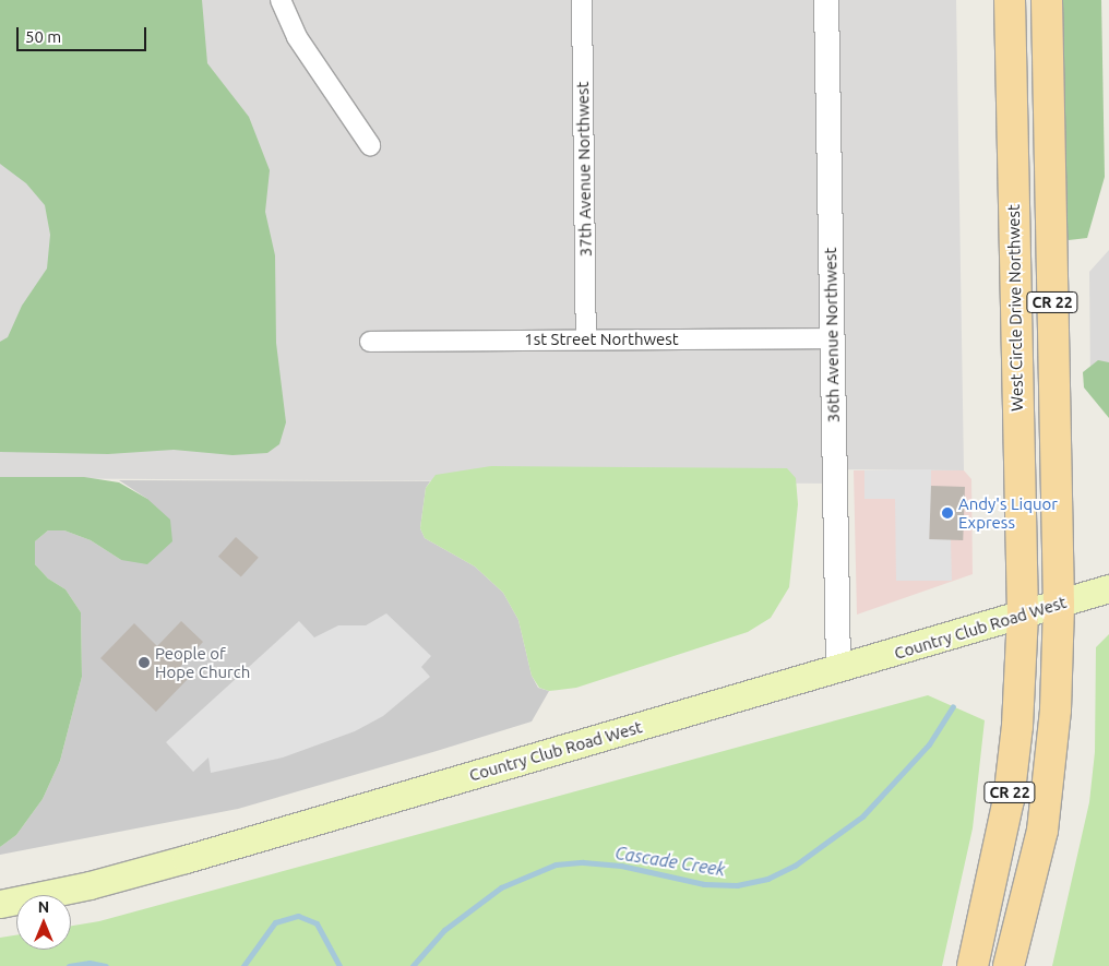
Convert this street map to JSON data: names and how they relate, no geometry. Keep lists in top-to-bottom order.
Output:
{
  "streets": {
    "main road": ["CR 22", "West Circle Drive Northwest", "Country Club Road West"],
    "street": ["37th Avenue Northwest", "36th Avenue Northwest", "1st Street Northwest"]
  },
  "crossings": [
    ["37th Avenue Northwest", "1st Street Northwest"],
    ["CR 22", "West Circle Drive Northwest"],
    ["CR 22", "Country Club Road West"],
    ["West Circle Drive Northwest", "Country Club Road West"],
    ["36th Avenue Northwest", "1st Street Northwest"],
    ["36th Avenue Northwest", "Country Club Road West"]
  ],
  "water": ["Cascade Creek"],
  "places": ["Andy's Liquor Express", "People of Hope Church"],
  "scale_bar": "50 m",
  "north": "top"
}
